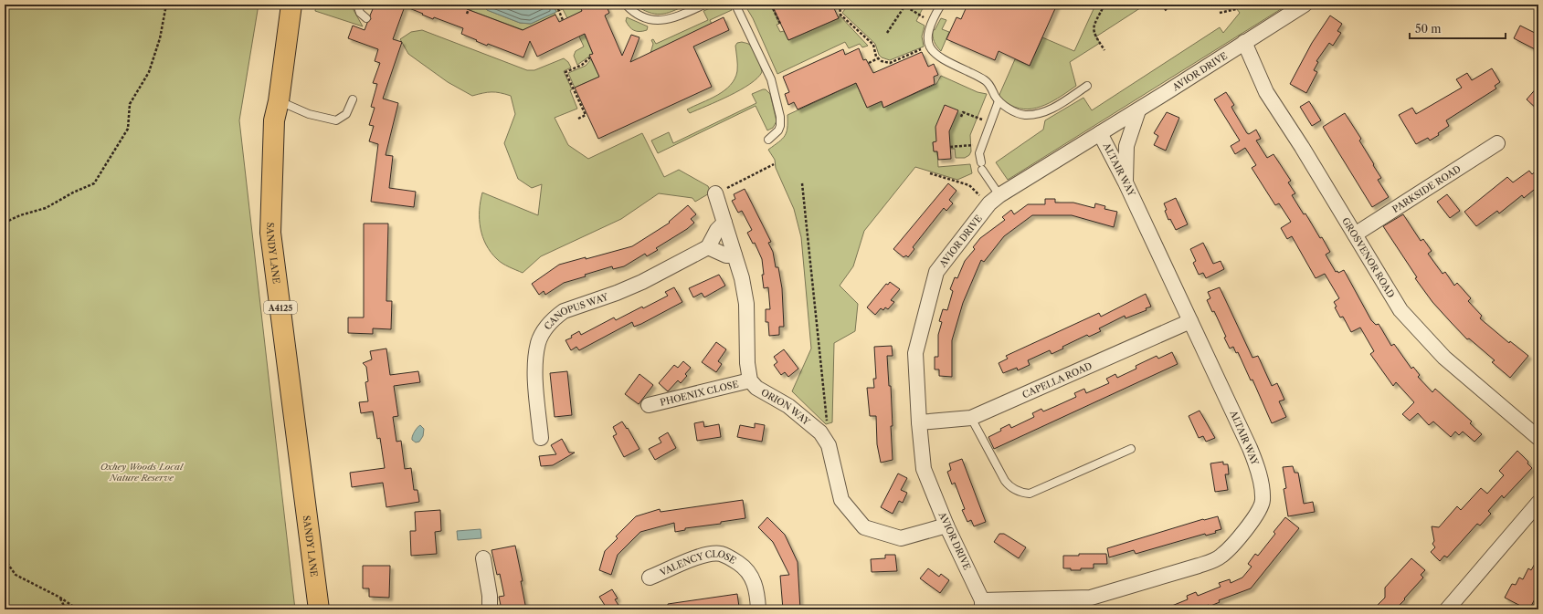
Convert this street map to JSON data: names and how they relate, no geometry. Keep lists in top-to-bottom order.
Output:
{
  "streets": {
    "main road": ["SANDY LANE", "A4125"],
    "street": [
      "AVIOR DRIVE",
      "ALTAIR WAY",
      "PARKSIDE ROAD",
      "GROSVENOR ROAD",
      "CANOPUS WAY",
      "CAPELLA ROAD",
      "PHOENIX CLOSE",
      "ORION WAY",
      "VALENCY CLOSE"
    ]
  },
  "crossings": [
    ["AVIOR DRIVE", "ALTAIR WAY"],
    ["AVIOR DRIVE", "GROSVENOR ROAD"],
    ["AVIOR DRIVE", "CAPELLA ROAD"],
    ["AVIOR DRIVE", "ORION WAY"],
    ["ALTAIR WAY", "CAPELLA ROAD"],
    ["PARKSIDE ROAD", "GROSVENOR ROAD"],
    ["PHOENIX CLOSE", "ORION WAY"]
  ],
  "parks": ["Oxhey Woods Local Nature Reserve"],
  "scale_bar": "50 m"
}
